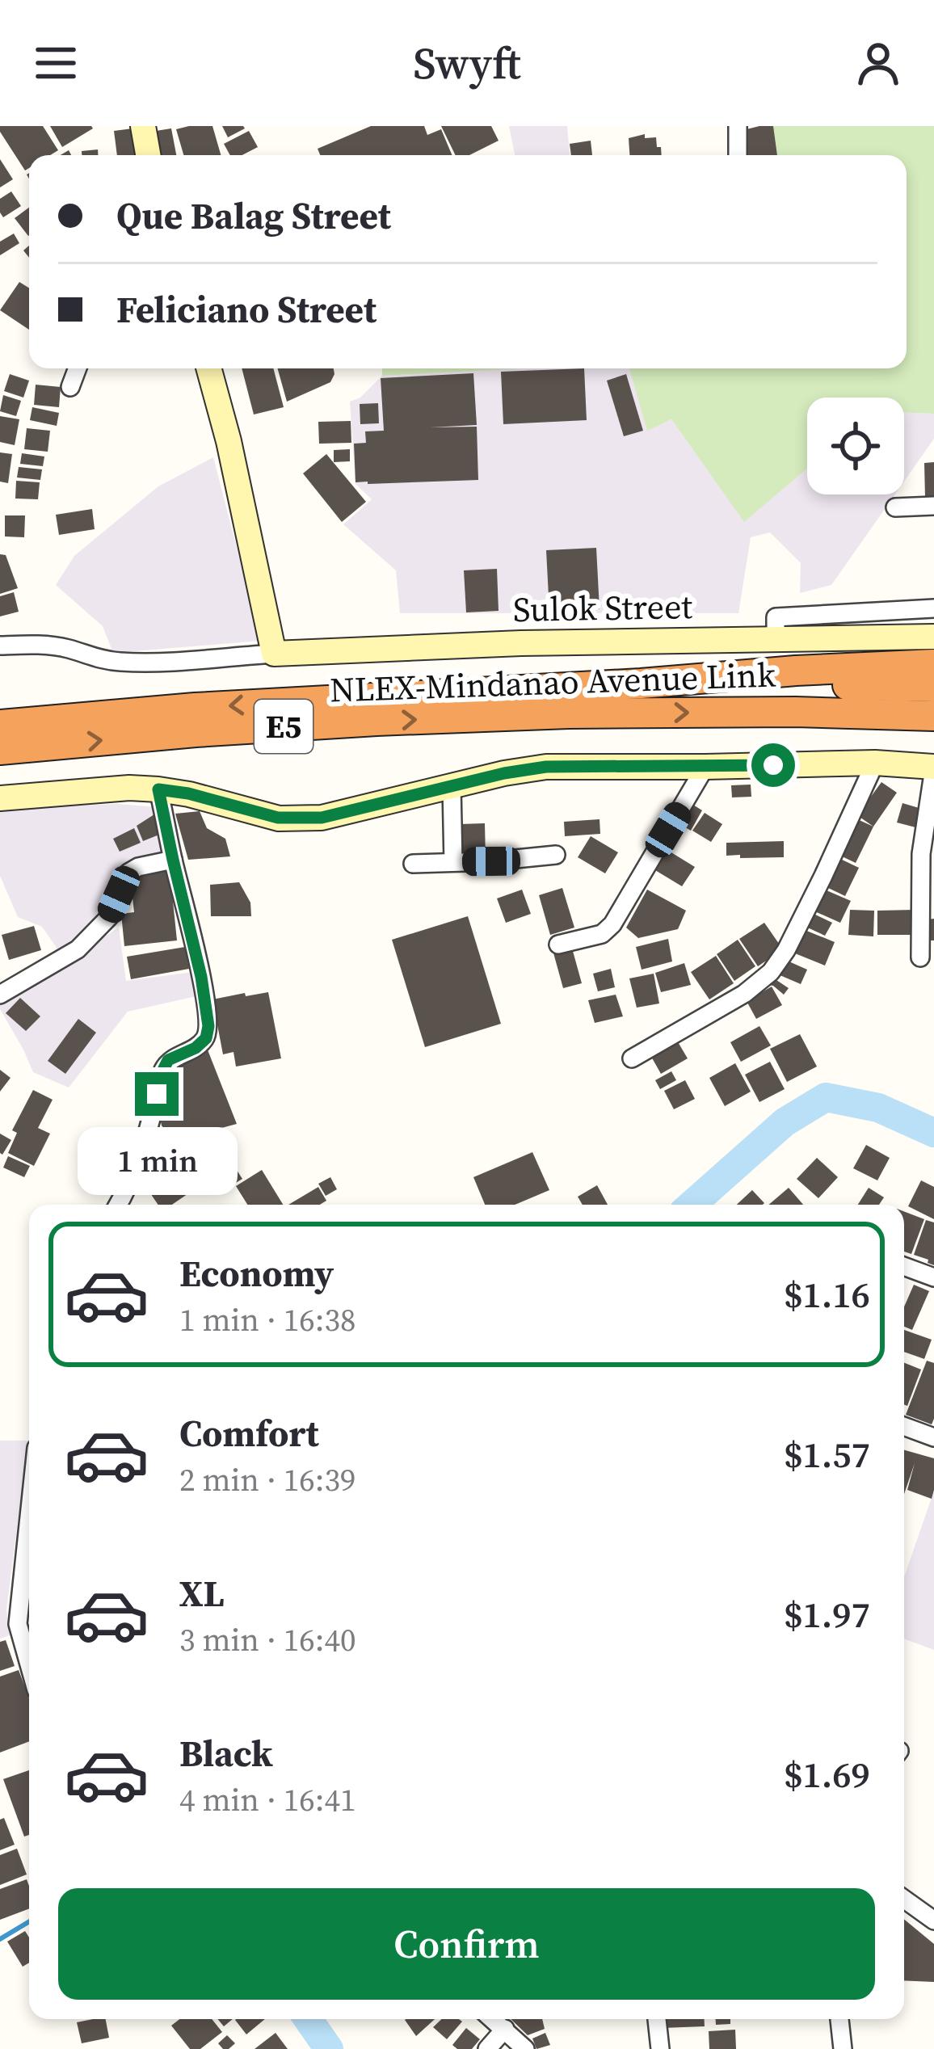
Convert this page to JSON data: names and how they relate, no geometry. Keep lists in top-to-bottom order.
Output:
{
  "streets": {
    "highway": ["NLEX-Mindanao Avenue Link", "E5"],
    "street": ["Sulok Street"]
  },
  "page": {
    "header": "Swyft",
    "banner": ["Que Balag Street", "Feliciano Street"],
    "bubble": "1 min",
    "list": [
      {
        "name": "Economy",
        "note": "1 min · 16:38",
        "value": "$1.16"
      },
      {
        "name": "Comfort",
        "note": "2 min · 16:39",
        "value": "$1.57"
      },
      {
        "name": "XL",
        "note": "3 min · 16:40",
        "value": "$1.97"
      },
      {
        "name": "Black",
        "note": "4 min · 16:41",
        "value": "$1.69"
      }
    ],
    "buttons": "Confirm"
  }
}
